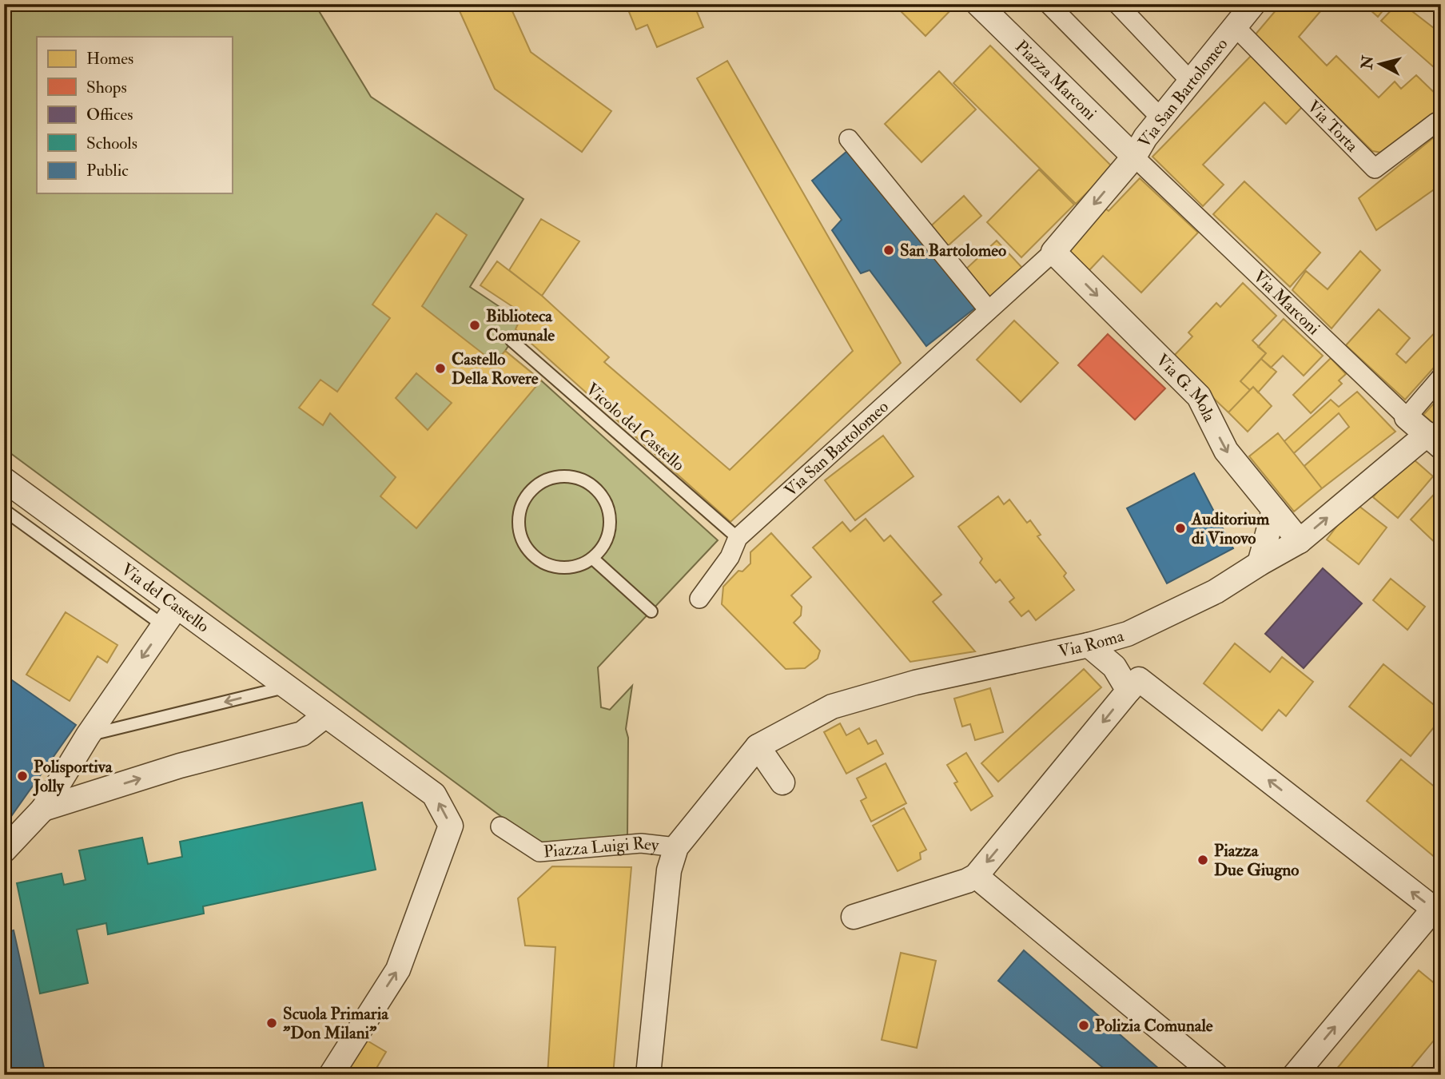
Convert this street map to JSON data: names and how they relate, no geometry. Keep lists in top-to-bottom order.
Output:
{
  "streets": {
    "street": [
      "Piazza Marconi",
      "Via San Bartolomeo",
      "Via Torta",
      "Via Marconi",
      "Via G. Mola",
      "Via del Castello",
      "Via Roma",
      "Piazza Luigi Rey"
    ],
    "lane": ["Vicolo del Castello"]
  },
  "crossings": [
    ["Piazza Marconi", "Via San Bartolomeo"],
    ["Piazza Marconi", "Via Marconi"],
    ["Via San Bartolomeo", "Via Torta"],
    ["Via San Bartolomeo", "Via Marconi"],
    ["Via San Bartolomeo", "Via G. Mola"],
    ["Via San Bartolomeo", "Vicolo del Castello"],
    ["Via Marconi", "Via Roma"],
    ["Via G. Mola", "Via Roma"],
    ["Via Roma", "Piazza Luigi Rey"]
  ],
  "one_way": ["Via G. Mola", "Via del Castello"],
  "places": [
    "San Bartolomeo",
    "Biblioteca Comunale",
    "Castello Della Rovere",
    "Auditorium di Vinovo",
    "Polisportiva Jolly",
    "Piazza Due Giugno",
    "Scuola Primaria \"Don Milani\"",
    "Polizia Comunale"
  ],
  "legend": [
    "Homes",
    "Shops",
    "Offices",
    "Schools",
    "Public"
  ],
  "north": "left"
}
